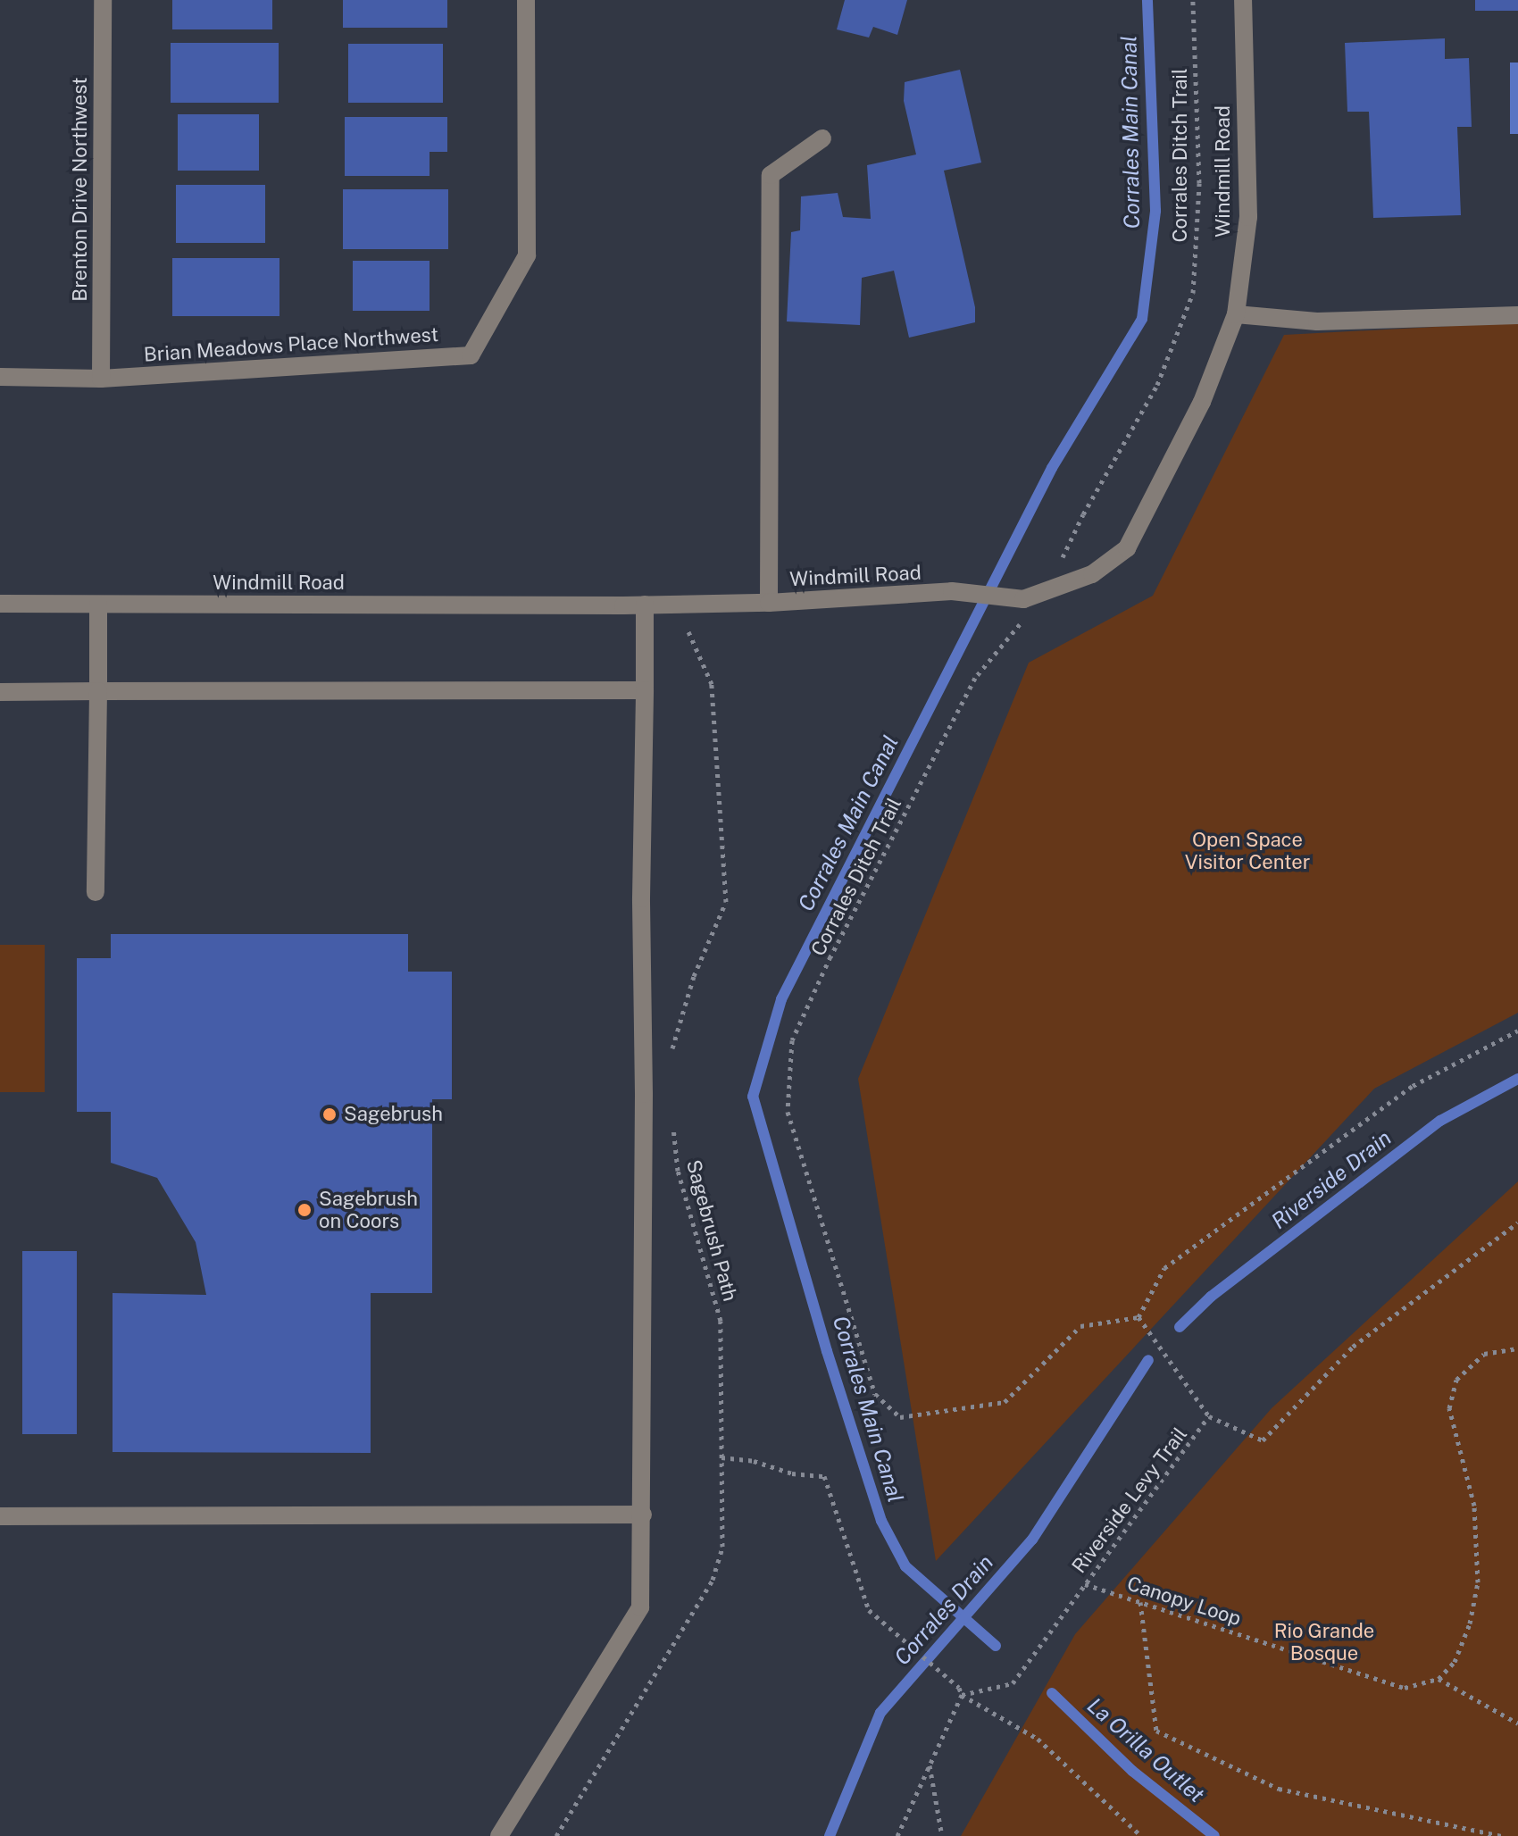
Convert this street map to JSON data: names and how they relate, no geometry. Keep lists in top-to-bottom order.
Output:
{
  "streets": {
    "street": ["Windmill Road", "Brenton Drive Northwest", "Brian Meadows Place Northwest"],
    "path": [
      "Corrales Ditch Trail",
      "Sagebrush Path",
      "Riverside Levy Trail",
      "Canopy Loop"
    ]
  },
  "crossings": [
    ["Corrales Ditch Trail", "Windmill Road"],
    ["Brenton Drive Northwest", "Brian Meadows Place Northwest"],
    ["Riverside Levy Trail", "Canopy Loop"]
  ],
  "water": [
    "Corrales Main Canal",
    "Riverside Drain",
    "Corrales Drain",
    "La Orilla Outlet"
  ],
  "parks": ["Open Space Visitor Center", "Rio Grande Bosque"],
  "places": ["Sagebrush", "Sagebrush on Coors"]
}
